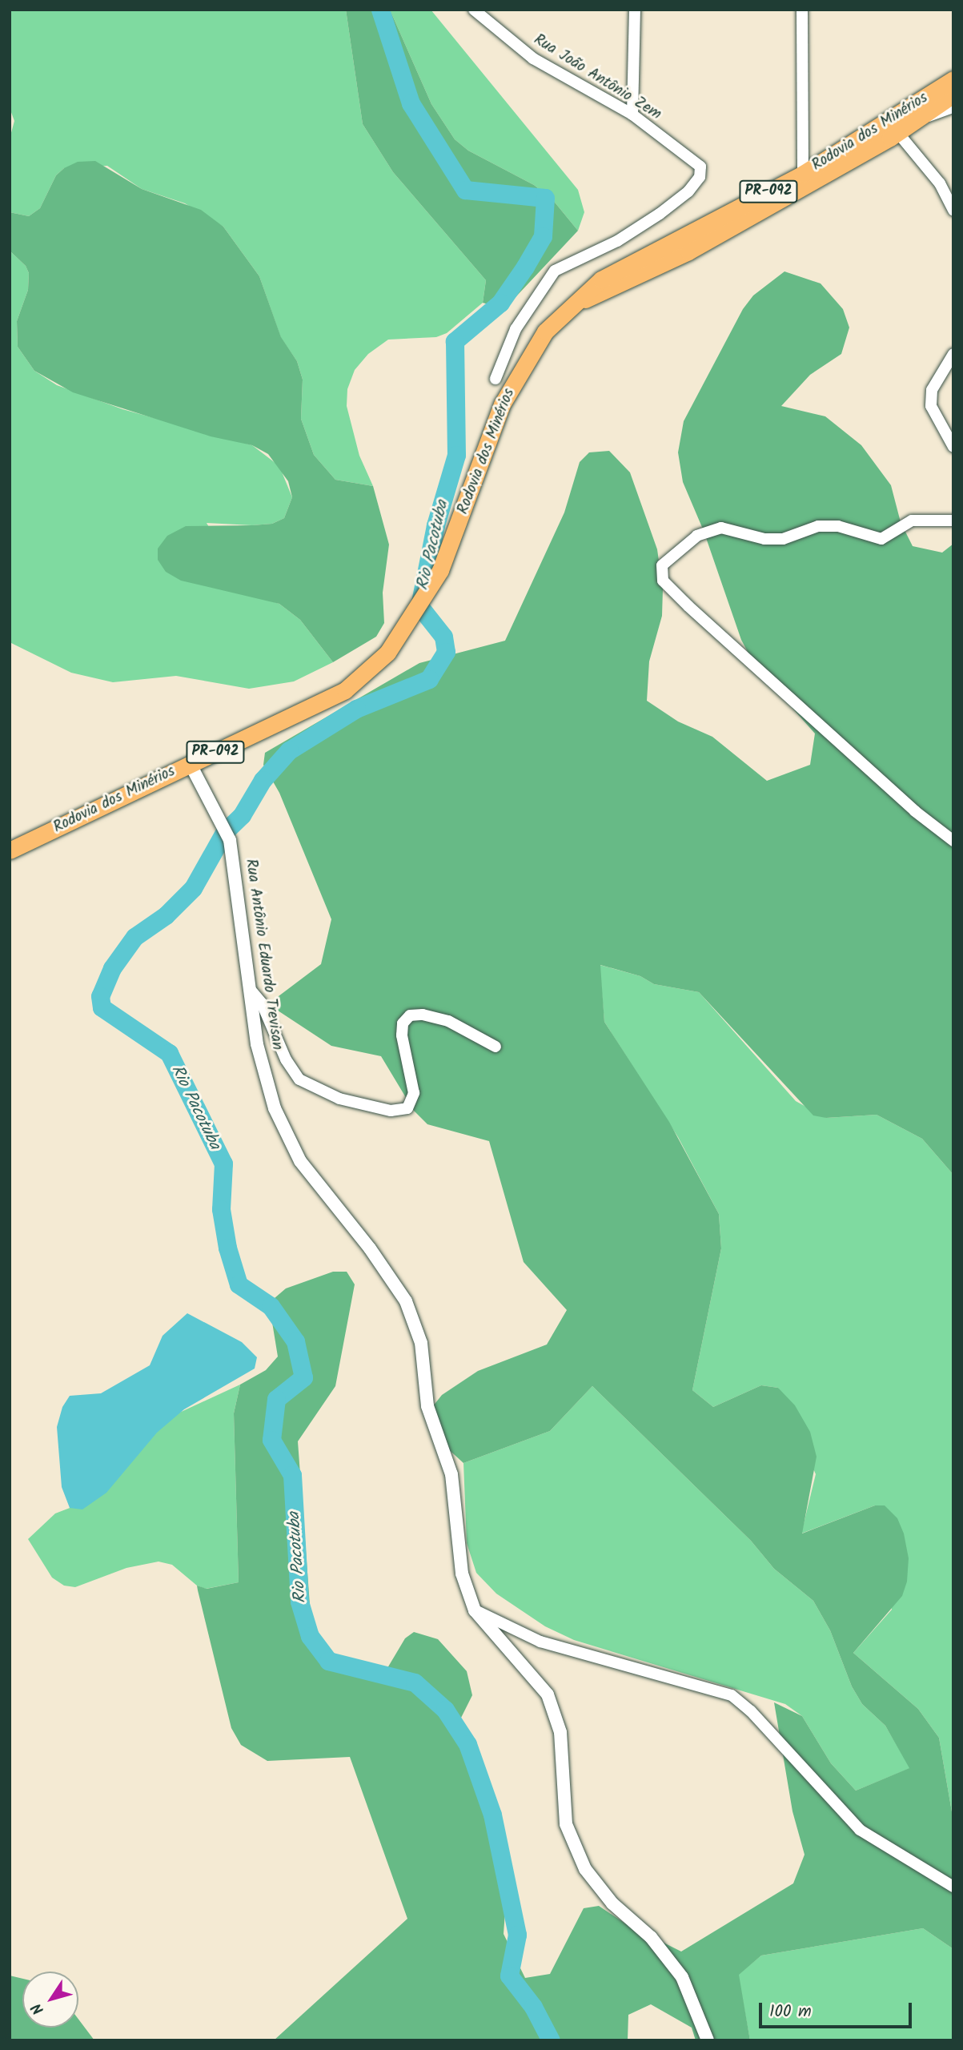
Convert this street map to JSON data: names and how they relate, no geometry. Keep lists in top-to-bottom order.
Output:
{
  "streets": {
    "main road": ["Rodovia dos Minérios", "PR-092"],
    "street": ["Rua João Antônio Zem", "Rua Antônio Eduardo Trevisan"]
  },
  "crossings": [
    ["Rodovia dos Minérios", "Rua Antônio Eduardo Trevisan"]
  ],
  "water": ["Rio Pacotuba"],
  "scale_bar": "100 m",
  "north": "bottom left"
}
